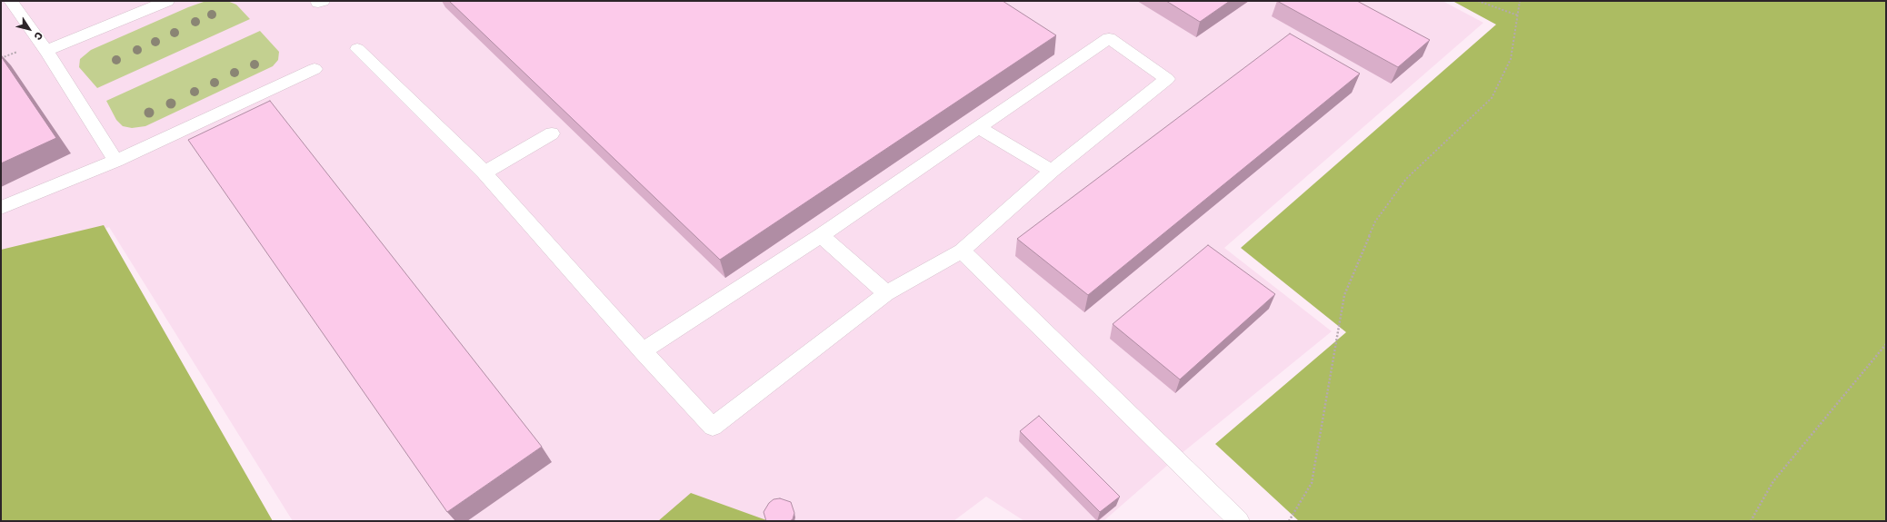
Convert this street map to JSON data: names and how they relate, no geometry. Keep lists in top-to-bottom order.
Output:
{
  "north": "bottom right"
}
